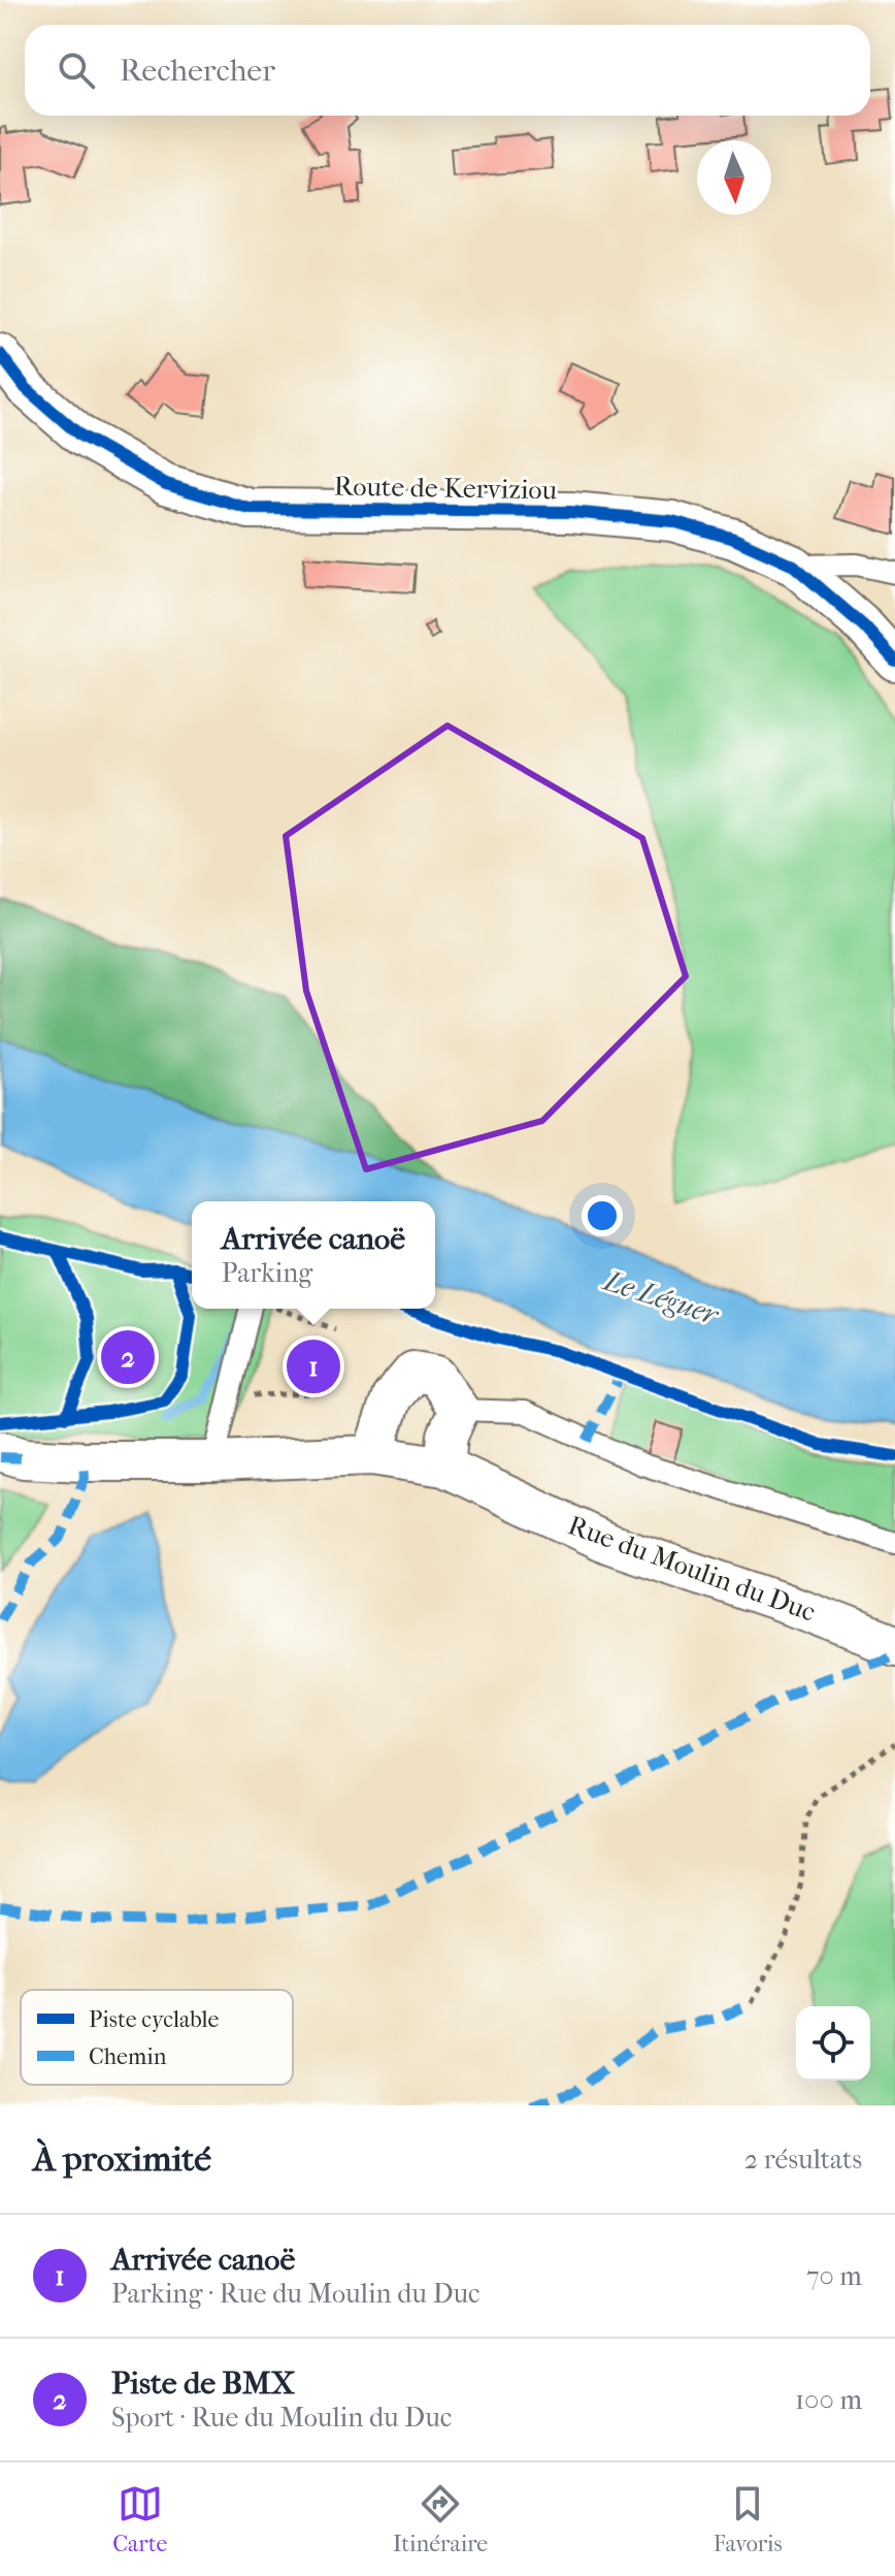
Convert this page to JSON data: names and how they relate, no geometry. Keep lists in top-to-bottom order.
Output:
{
  "streets": {
    "street": ["Route de Kerviziou", "Rue du Moulin du Duc"]
  },
  "water": ["Le Léguer"],
  "legend": ["Piste cyclable", "Chemin"],
  "north": "bottom",
  "page": {
    "search": "Rechercher",
    "popup": ["Arrivée canoë", "Parking"],
    "pins": ["2", "1"],
    "heading": ["À proximité", "2 résultats"],
    "list": [
      {
        "mark": "1",
        "name": "Arrivée canoë",
        "note": "Parking · Rue du Moulin du Duc",
        "value": "70 m"
      },
      {
        "mark": "2",
        "name": "Piste de BMX",
        "note": "Sport · Rue du Moulin du Duc",
        "value": "100 m"
      }
    ],
    "nav": ["Carte", "Itinéraire", "Favoris"]
  }
}
